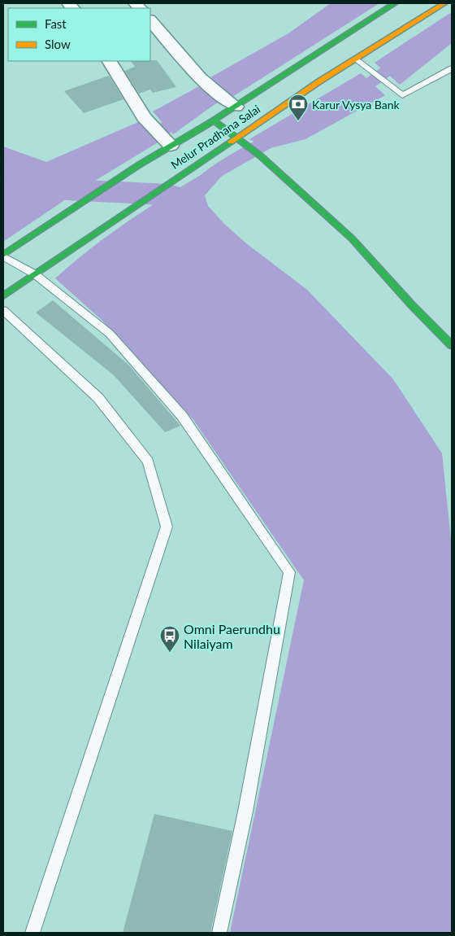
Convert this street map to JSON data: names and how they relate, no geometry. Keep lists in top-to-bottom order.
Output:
{
  "streets": {
    "main road": ["Melur Pradhana Salai"]
  },
  "places": {
    "bank": ["Karur Vysya Bank"],
    "bus stop": ["Omni Paerundhu Nilaiyam"]
  },
  "legend": ["Fast", "Slow"]
}
